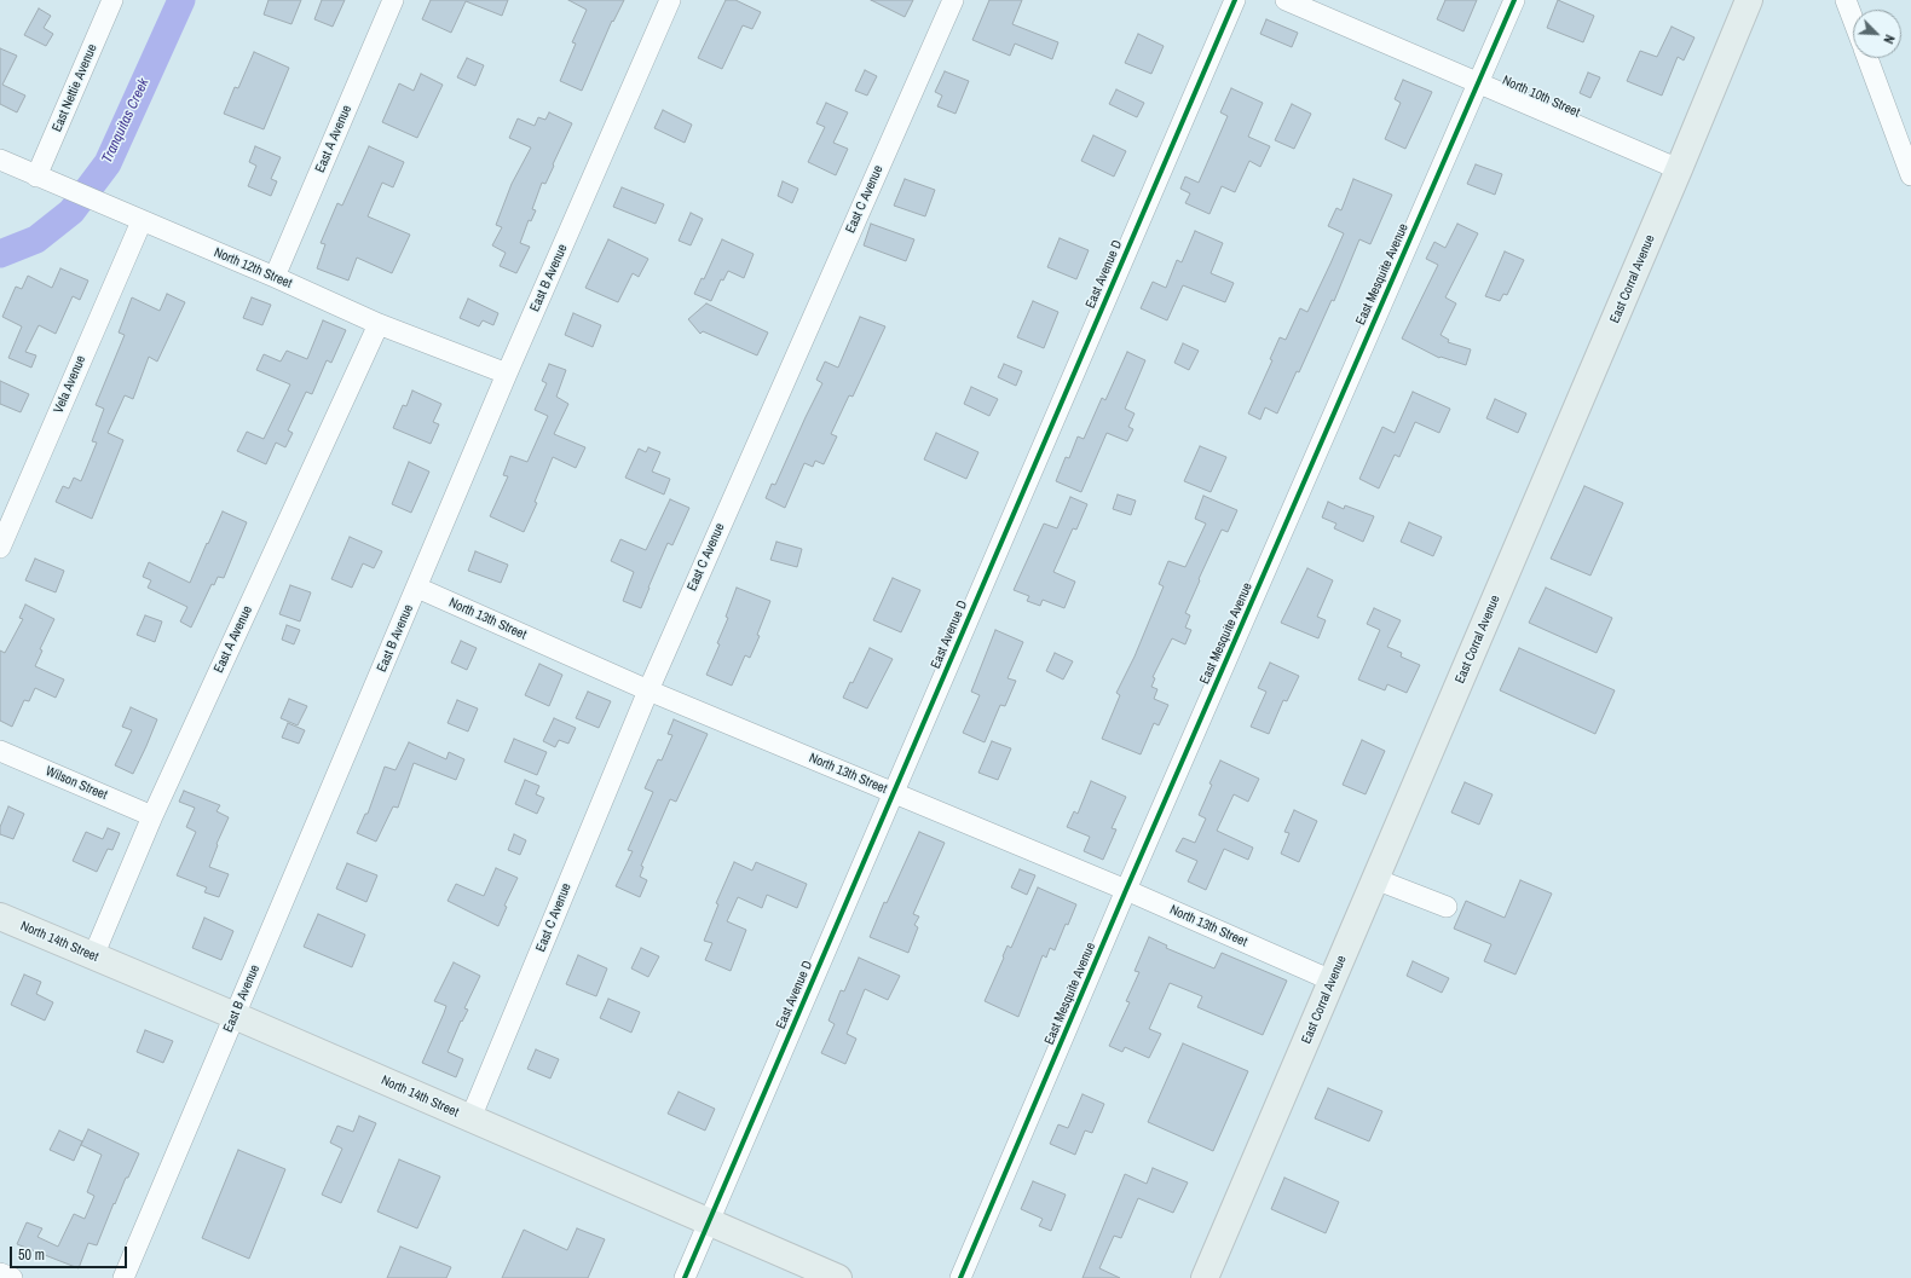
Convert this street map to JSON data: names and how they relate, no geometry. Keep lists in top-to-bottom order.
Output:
{
  "streets": {
    "main road": ["East Corral Avenue", "North 14th Street"],
    "street": [
      "East Nettie Avenue",
      "North 10th Street",
      "East A Avenue",
      "East C Avenue",
      "North 12th Street",
      "East Avenue D",
      "East Mesquite Avenue",
      "East B Avenue",
      "Vela Avenue",
      "North 13th Street",
      "Wilson Street"
    ]
  },
  "crossings": [
    ["East Nettie Avenue", "North 12th Street"],
    ["North 10th Street", "East Mesquite Avenue"],
    ["North 10th Street", "East Corral Avenue"],
    ["East A Avenue", "North 12th Street"],
    ["East A Avenue", "Wilson Street"],
    ["East A Avenue", "North 14th Street"],
    ["East C Avenue", "North 13th Street"],
    ["East C Avenue", "North 14th Street"],
    ["North 12th Street", "East B Avenue"],
    ["North 12th Street", "Vela Avenue"],
    ["East Avenue D", "North 13th Street"],
    ["East Avenue D", "North 14th Street"],
    ["East Mesquite Avenue", "North 13th Street"],
    ["East B Avenue", "North 13th Street"],
    ["East B Avenue", "North 14th Street"],
    ["East Corral Avenue", "North 13th Street"]
  ],
  "water": ["Tranquitas Creek"],
  "scale_bar": "50 m",
  "north": "bottom right"
}
